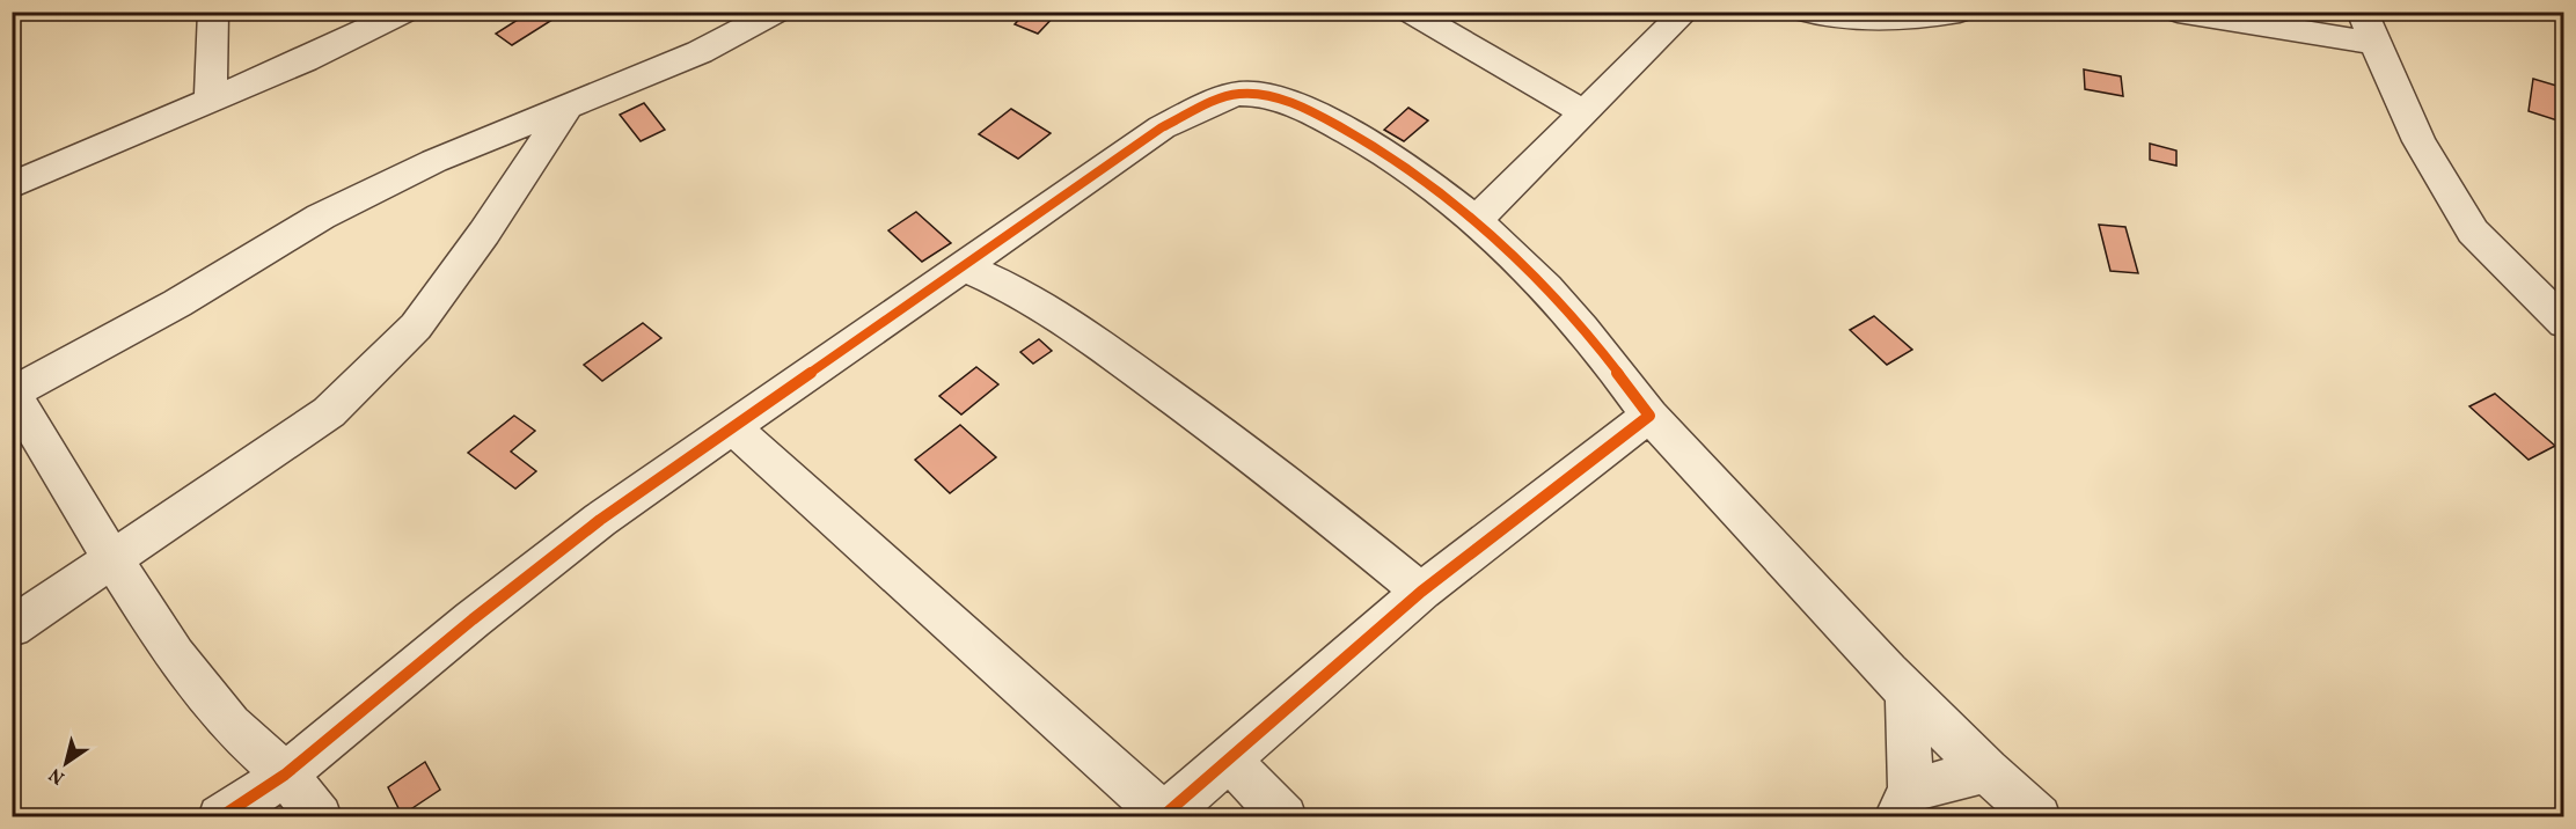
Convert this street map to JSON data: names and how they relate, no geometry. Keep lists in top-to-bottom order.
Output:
{
  "north": "bottom left"
}
